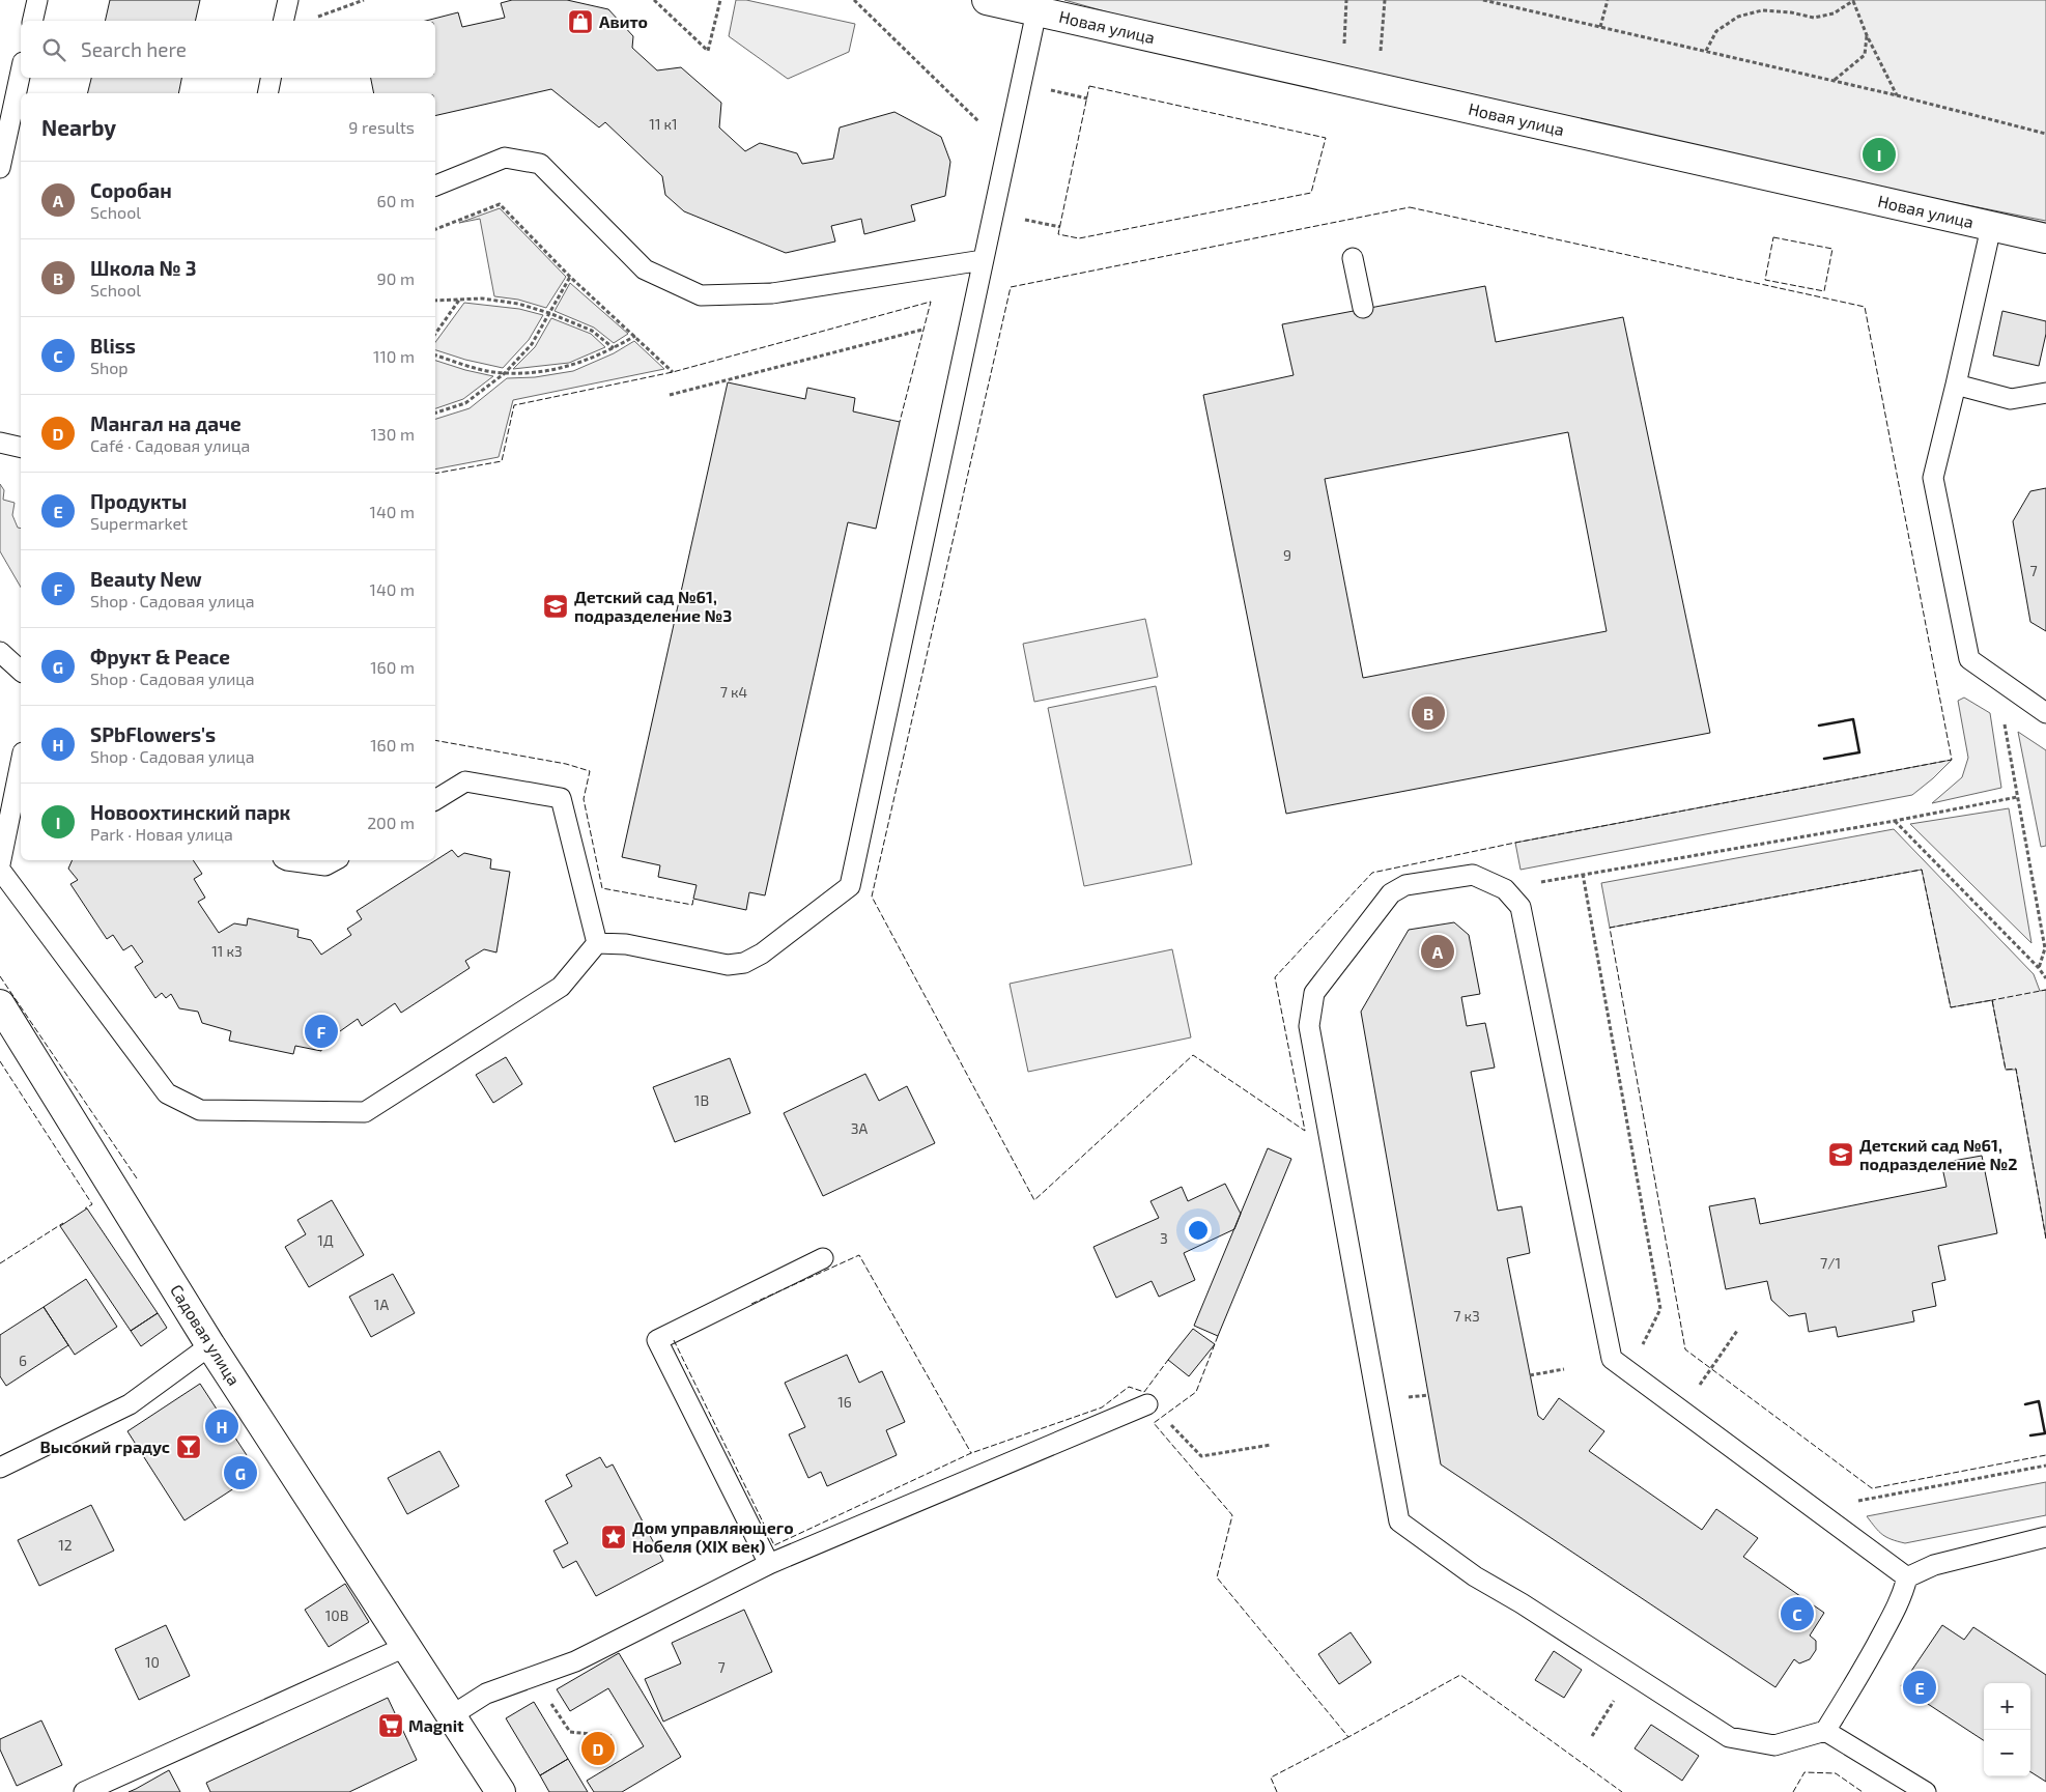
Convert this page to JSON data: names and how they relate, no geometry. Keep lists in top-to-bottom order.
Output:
{
  "streets": {
    "street": ["Новая улица", "Садовая улица"]
  },
  "places": {
    "shop": ["Авито"],
    "school or university": ["Детский сад №61, подразделение №3", "Детский сад №61, подразделение №2"],
    "bar": ["Высокий градус"],
    "place": ["Дом управляющего Нобеля (XIX век)"],
    "supermarket": ["Magnit"]
  },
  "house_numbers": [
    "11 к1",
    "9",
    "7",
    "7 к4",
    "11 к3",
    "1В",
    "3А",
    "3",
    "1Д",
    "7/1",
    "1А",
    "7 к3",
    "6",
    "16",
    "12",
    "10В",
    "10",
    "7"
  ],
  "page": {
    "search": "Search here",
    "heading": ["Nearby", "9 results"],
    "pins": [
      "I",
      "B",
      "A",
      "F",
      "H",
      "G",
      "C",
      "E",
      "D"
    ],
    "list": [
      {
        "mark": "A",
        "name": "Соробан",
        "note": "School",
        "value": "60 m"
      },
      {
        "mark": "B",
        "name": "Школа № 3",
        "note": "School",
        "value": "90 m"
      },
      {
        "mark": "C",
        "name": "Bliss",
        "note": "Shop",
        "value": "110 m"
      },
      {
        "mark": "D",
        "name": "Мангал на даче",
        "note": "Café · Садовая улица",
        "value": "130 m"
      },
      {
        "mark": "E",
        "name": "Продукты",
        "note": "Supermarket",
        "value": "140 m"
      },
      {
        "mark": "F",
        "name": "Beauty New",
        "note": "Shop · Садовая улица",
        "value": "140 m"
      },
      {
        "mark": "G",
        "name": "Фрукт & Peace",
        "note": "Shop · Садовая улица",
        "value": "160 m"
      },
      {
        "mark": "H",
        "name": "SPbFlowers's",
        "note": "Shop · Садовая улица",
        "value": "160 m"
      },
      {
        "mark": "I",
        "name": "Новоохтинский парк",
        "note": "Park · Новая улица",
        "value": "200 m"
      }
    ],
    "map_buttons": ["+", "−"]
  }
}
